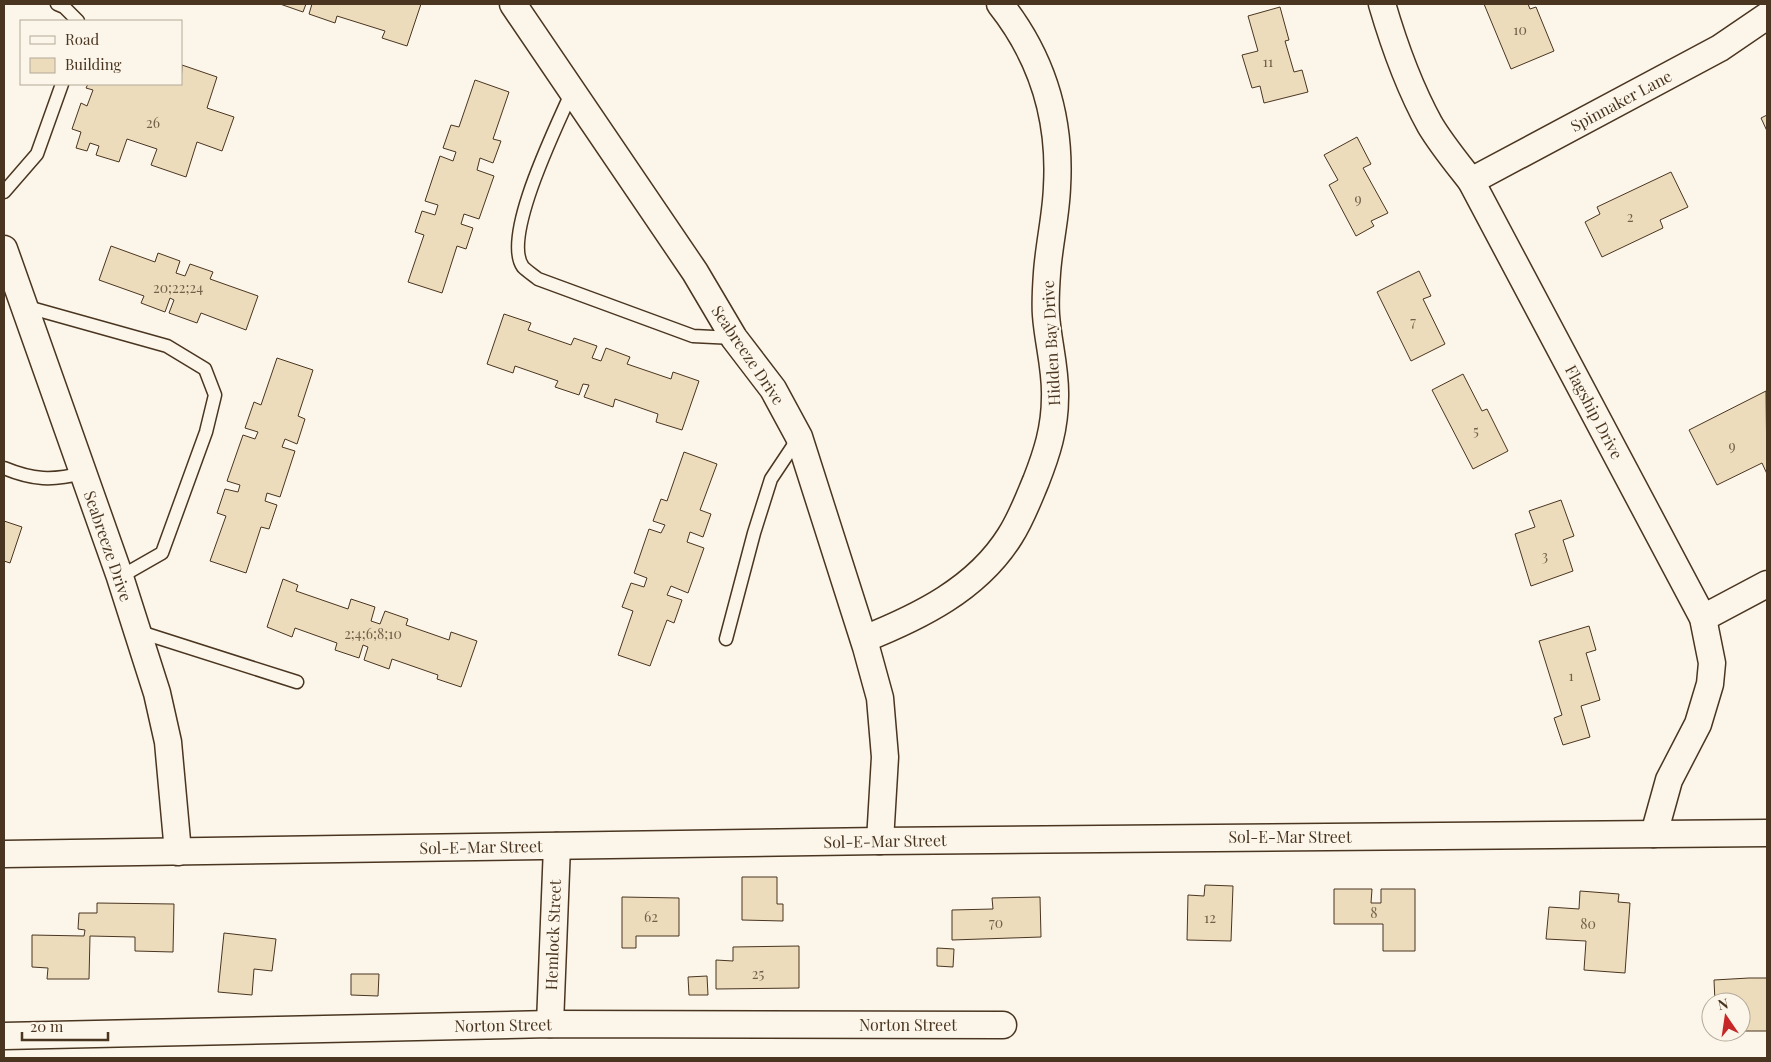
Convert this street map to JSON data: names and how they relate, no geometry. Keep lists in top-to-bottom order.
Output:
{
  "streets": {
    "street": [
      "Spinnaker Lane",
      "Hidden Bay Drive",
      "Seabreeze Drive",
      "Flagship Drive",
      "Sol-E-Mar Street",
      "Hemlock Street",
      "Norton Street"
    ]
  },
  "crossings": [
    ["Spinnaker Lane", "Flagship Drive"],
    ["Hidden Bay Drive", "Seabreeze Drive"],
    ["Seabreeze Drive", "Sol-E-Mar Street"],
    ["Flagship Drive", "Sol-E-Mar Street"],
    ["Sol-E-Mar Street", "Hemlock Street"],
    ["Hemlock Street", "Norton Street"]
  ],
  "house_numbers": [
    "10",
    "11",
    "26",
    "9",
    "2",
    "20;22;24",
    "7",
    "5",
    "9",
    "3",
    "2;4;6;8;10",
    "1",
    "8",
    "62",
    "12",
    "70",
    "80",
    "25"
  ],
  "legend": ["Road", "Building"],
  "scale_bar": "20 m",
  "north": "top"
}
